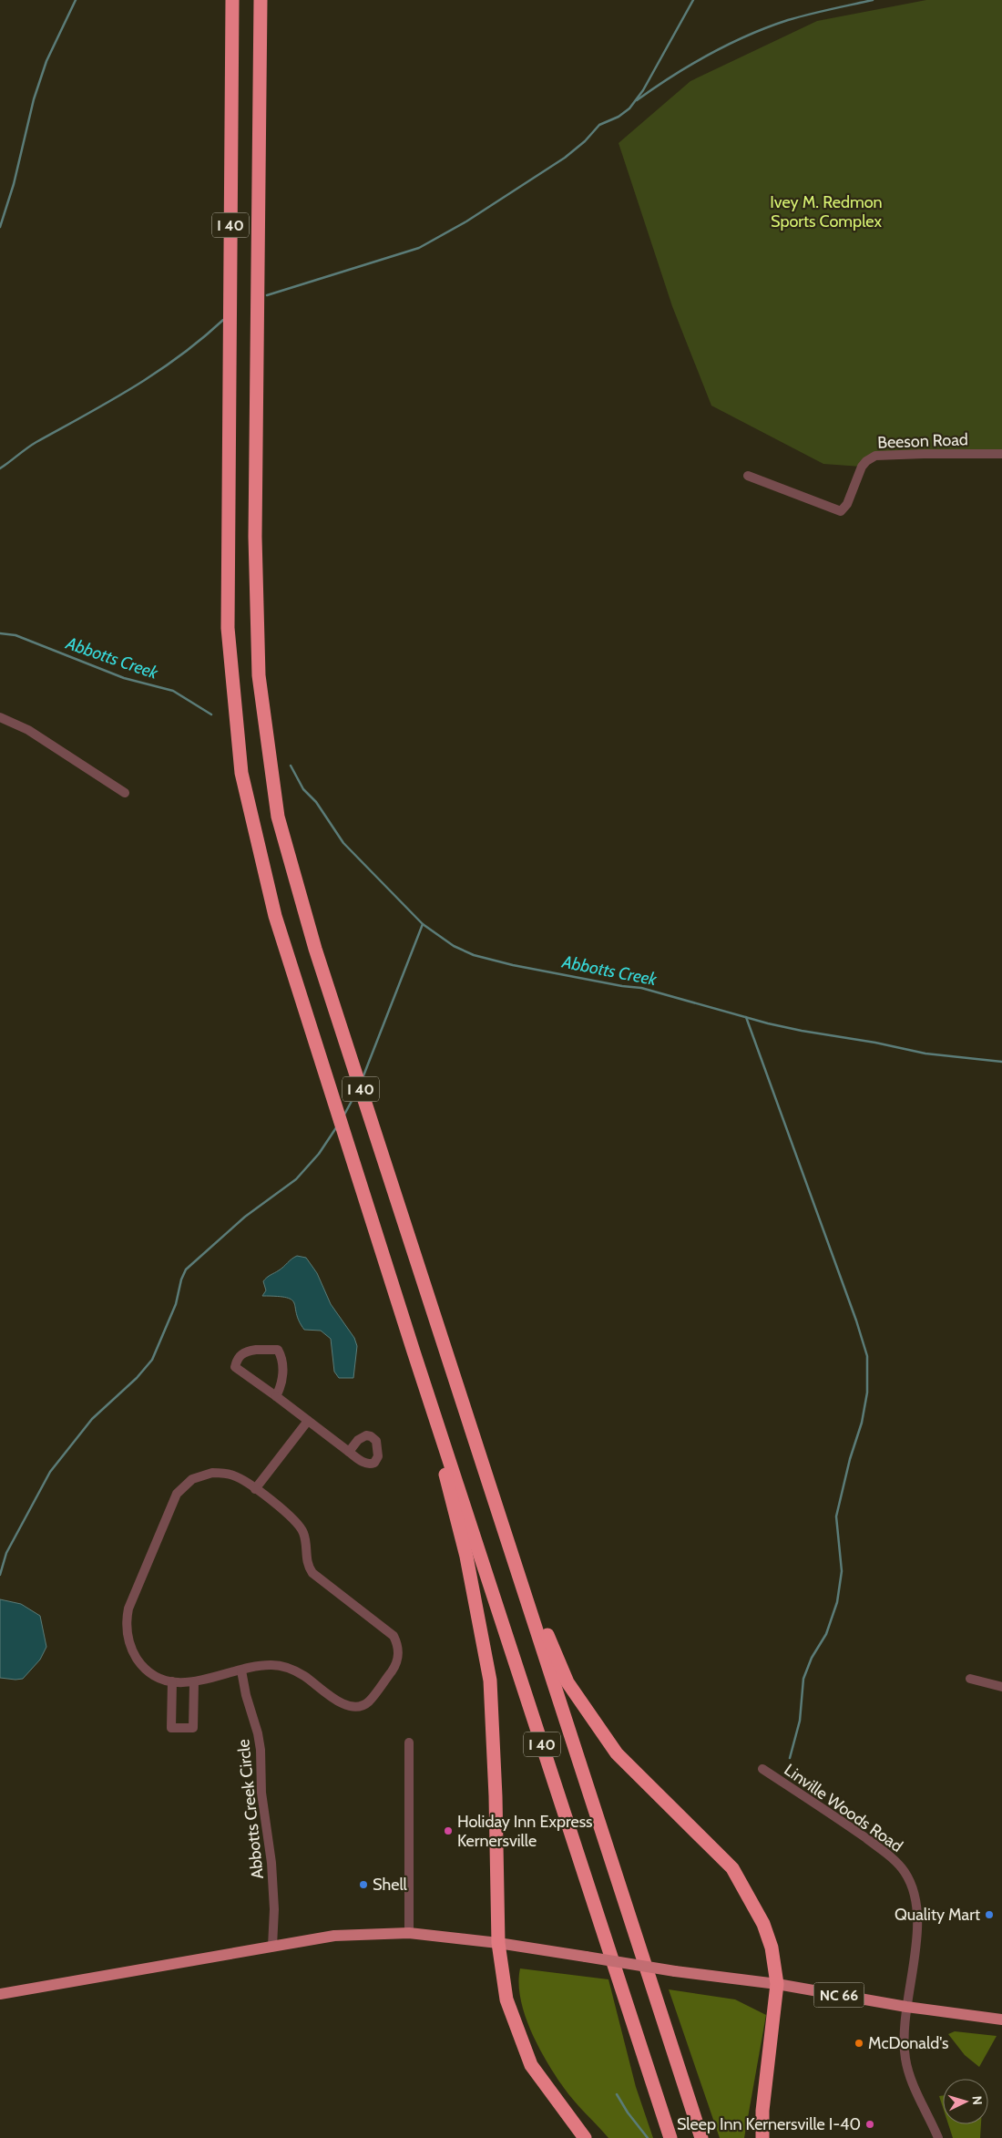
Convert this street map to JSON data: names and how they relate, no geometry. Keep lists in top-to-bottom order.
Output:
{
  "streets": {
    "highway": ["I 40"],
    "main road": ["NC 66"],
    "street": ["Beeson Road", "Linville Woods Road", "Abbotts Creek Circle"]
  },
  "crossings": [
    ["Linville Woods Road", "NC 66"],
    ["Abbotts Creek Circle", "NC 66"]
  ],
  "water": ["Abbotts Creek"],
  "parks": ["Ivey M. Redmon Sports Complex"],
  "places": [
    "Holiday Inn Express Kernersville",
    "Shell",
    "Quality Mart",
    "McDonald's",
    "Sleep Inn Kernersville I-40"
  ],
  "north": "right"
}
